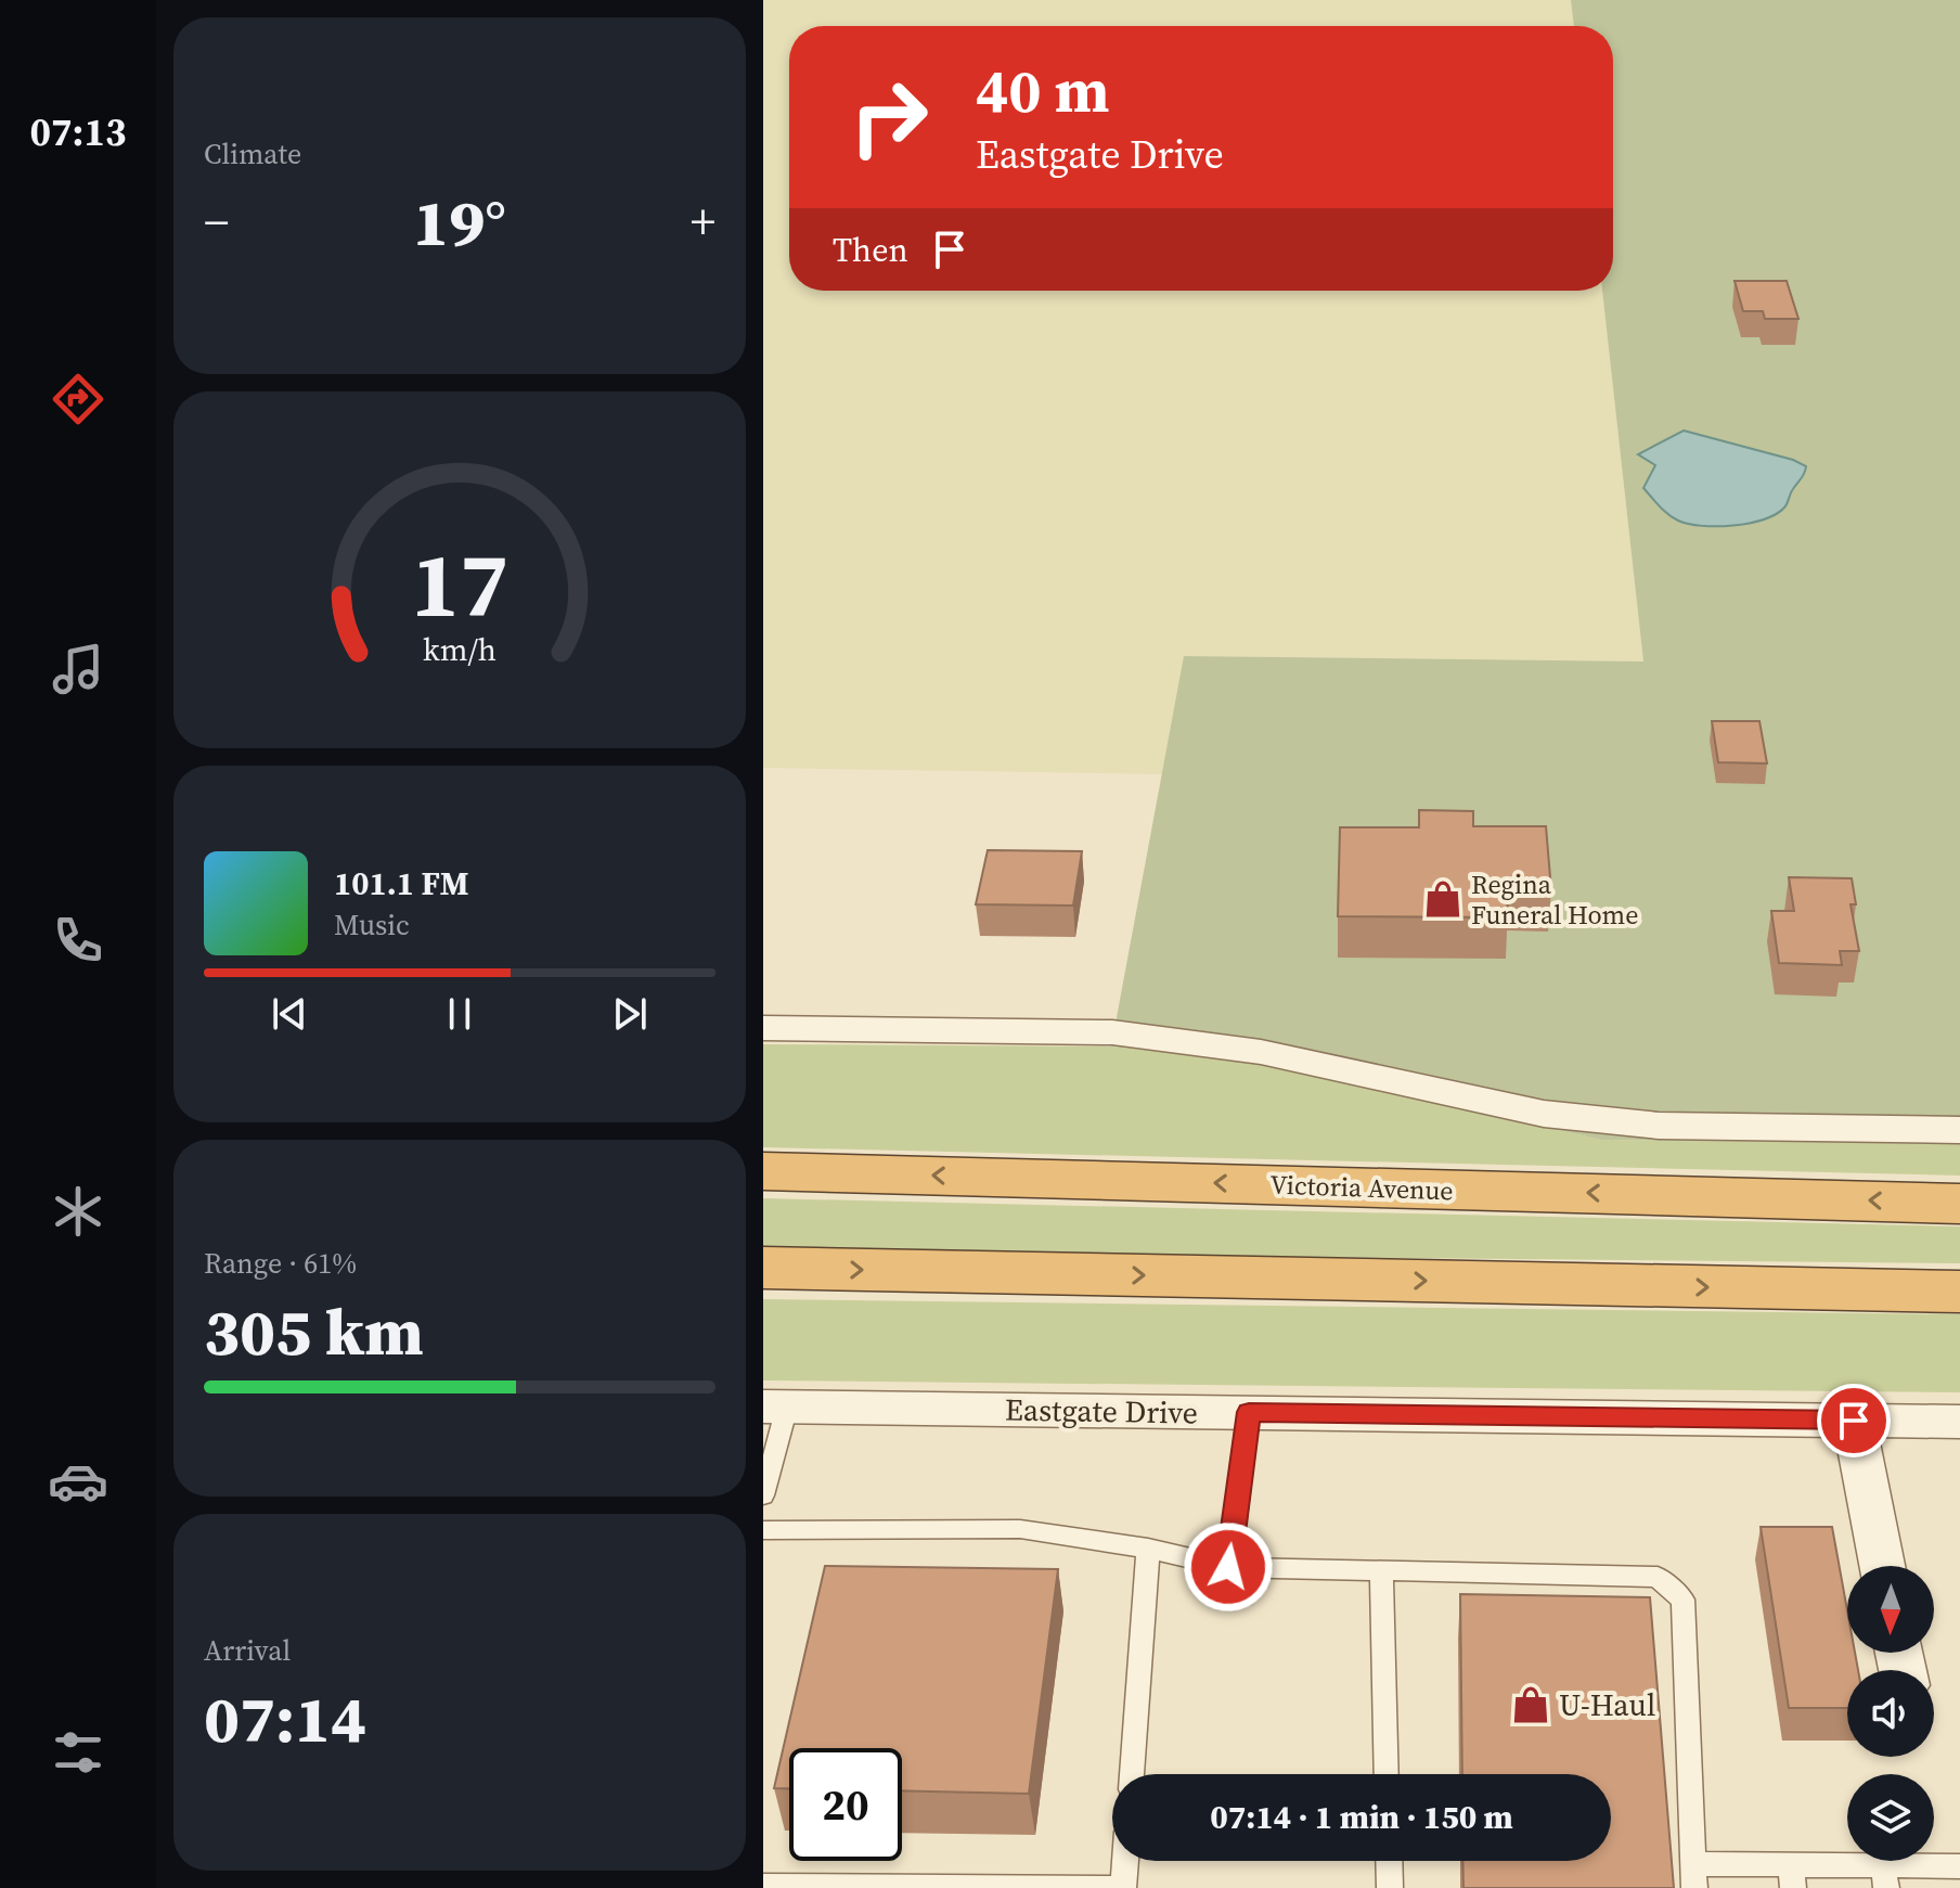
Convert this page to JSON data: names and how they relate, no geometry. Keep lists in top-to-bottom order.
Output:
{
  "streets": {
    "highway": ["Victoria Avenue"],
    "street": ["Eastgate Drive"]
  },
  "places": {
    "shop": ["Regina Funeral Home", "U-Haul"]
  },
  "north": "bottom",
  "page": {
    "tabs": "07:13",
    "tile": [
      "Climate",
      ["Range · 61%", "305 km"],
      ["Arrival", "07:14"]
    ],
    "turn": ["40 m", "Eastgate Drive"],
    "heat": ["−", "19°", "+"],
    "then": "Then",
    "song": ["101.1 FM", "Music"],
    "limit": "20",
    "trip": "07:14 · 1 min · 150 m",
    "gauge": ["17", "km/h"]
  }
}
